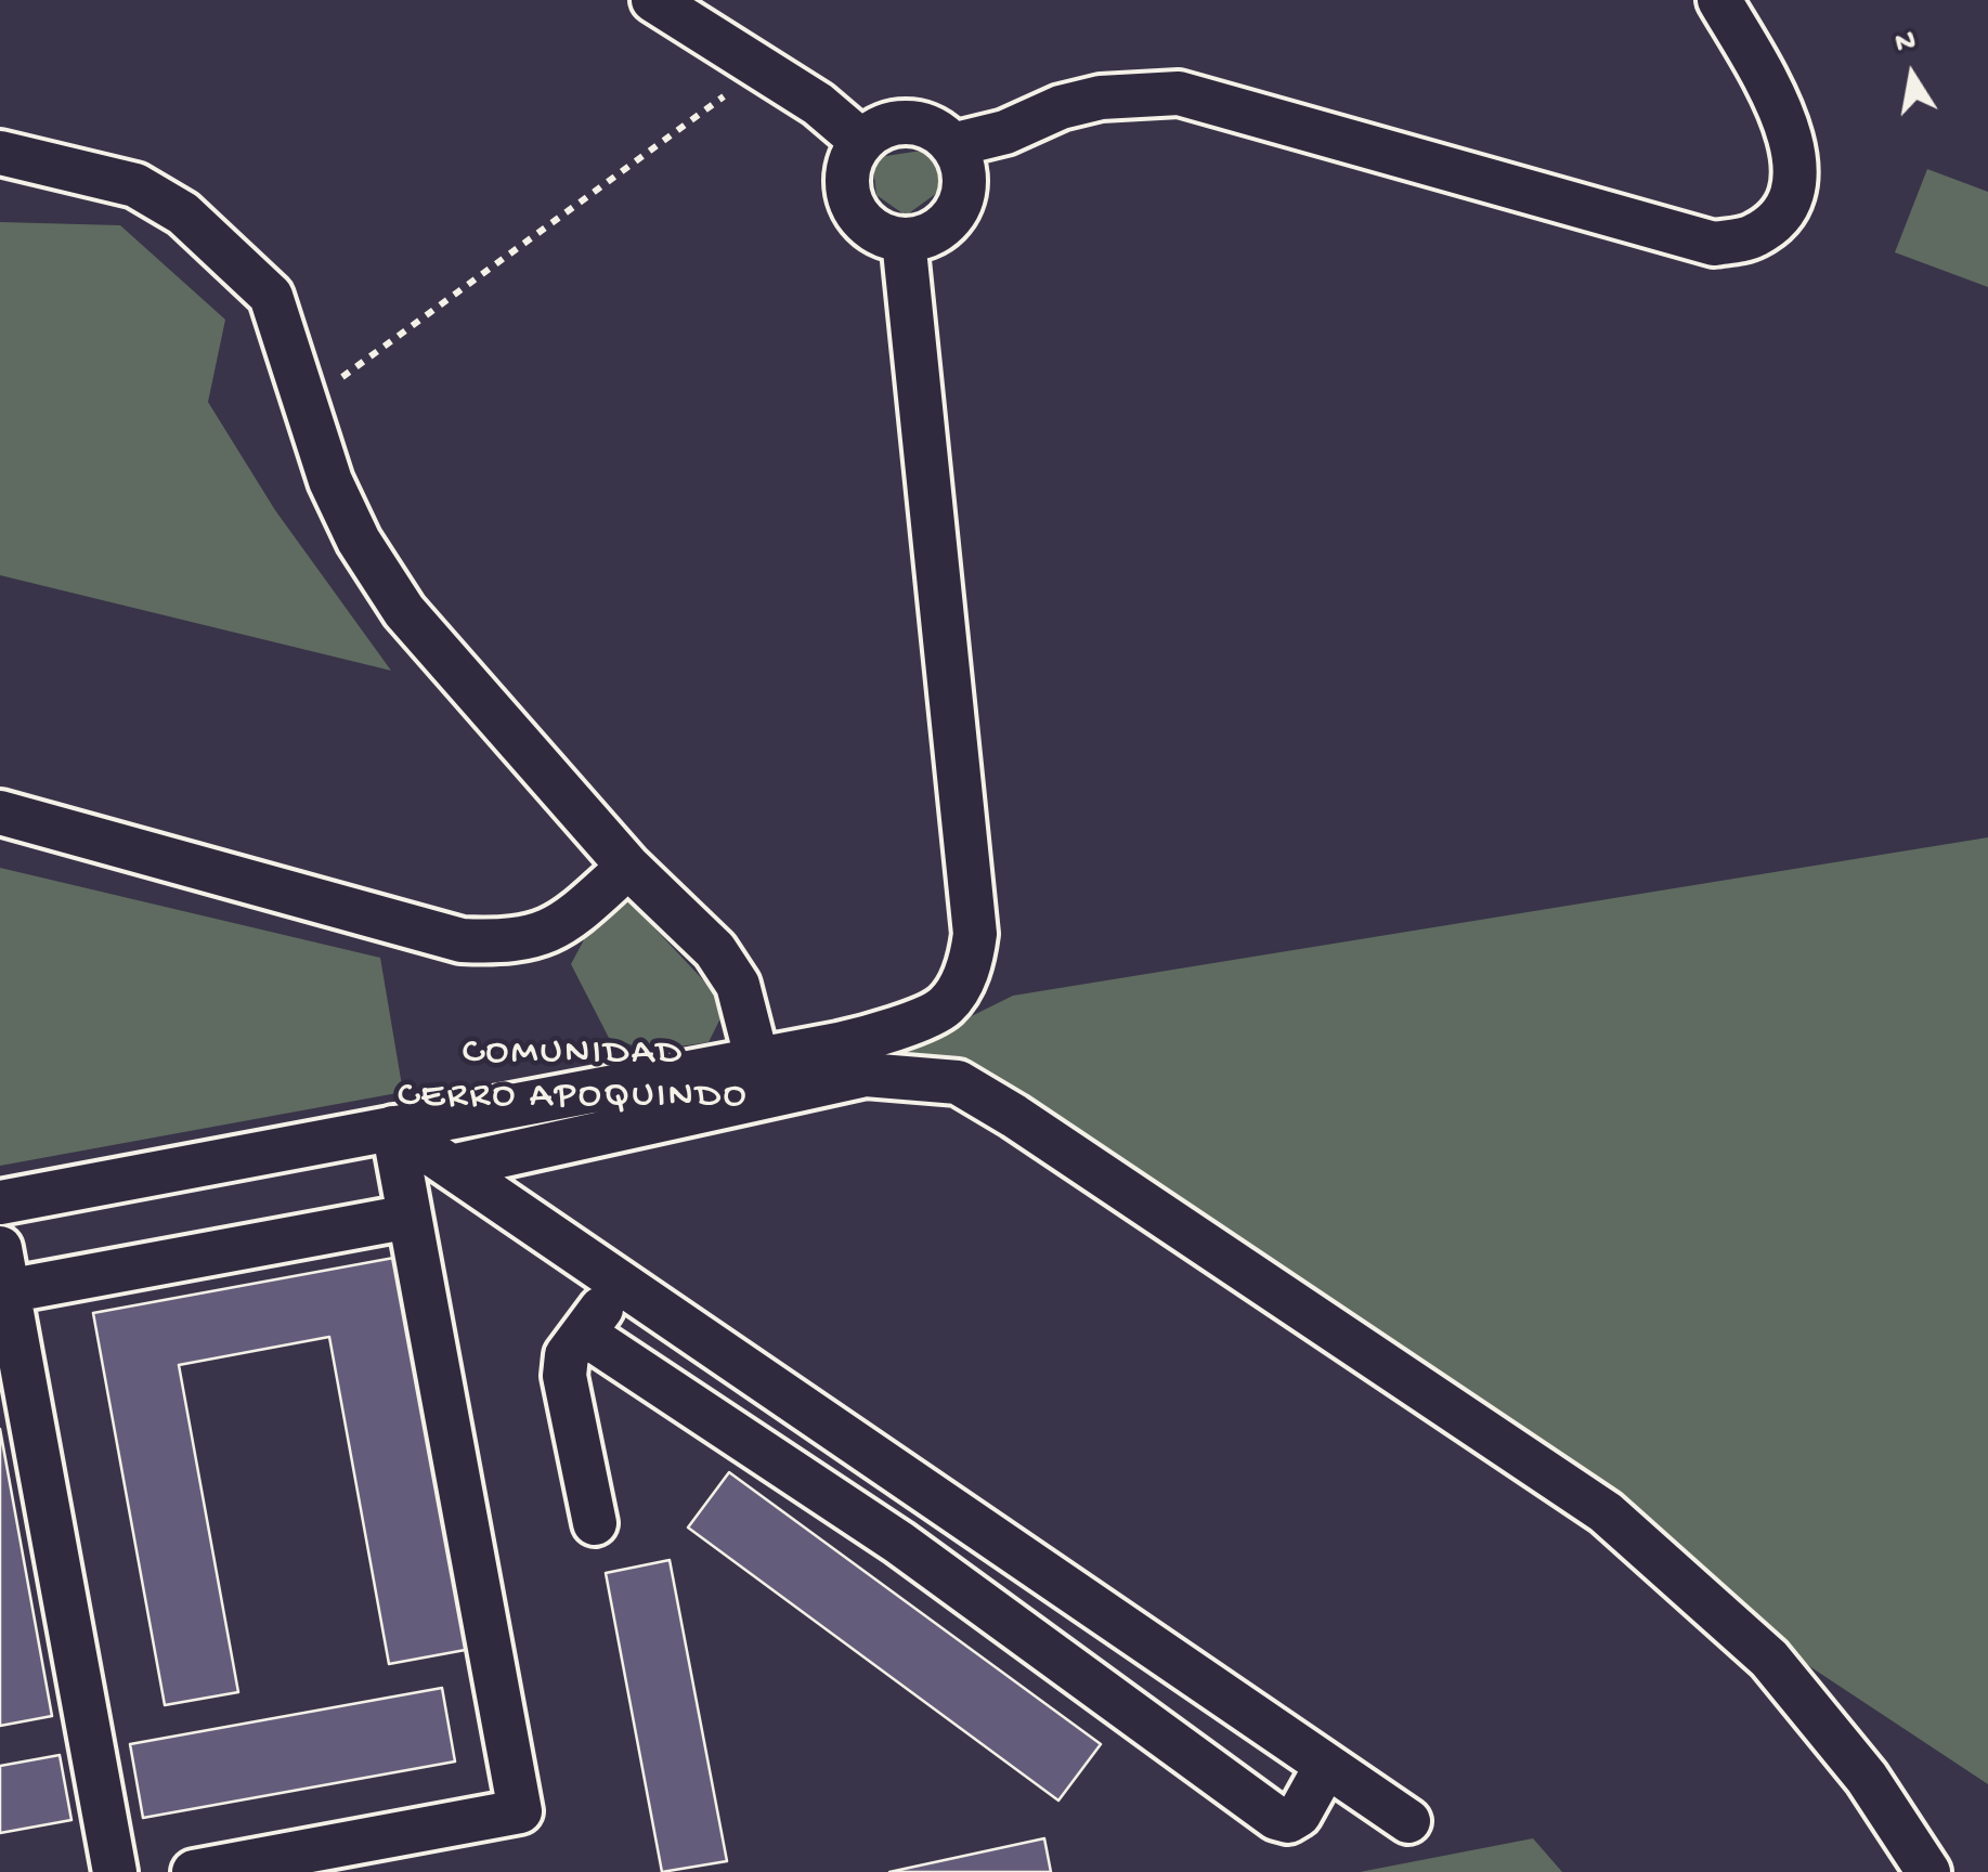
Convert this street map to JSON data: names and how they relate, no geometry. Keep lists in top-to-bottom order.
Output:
{
  "districts": ["COMUNIDAD CERRO APOQUINDO"],
  "north": "top"
}
